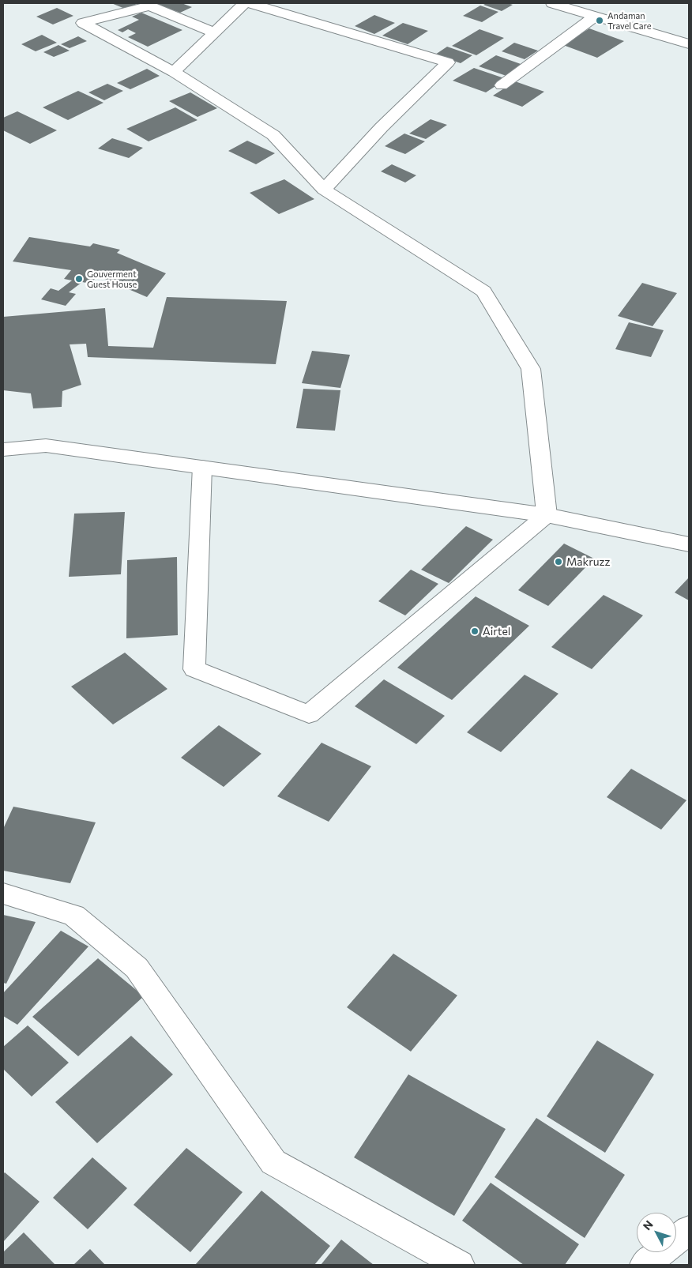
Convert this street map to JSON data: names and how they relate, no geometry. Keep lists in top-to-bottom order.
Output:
{
  "places": [
    "Andaman Travel Care",
    "Gouverment Guest House",
    "Makruzz",
    "Airtel"
  ],
  "north": "top left"
}
